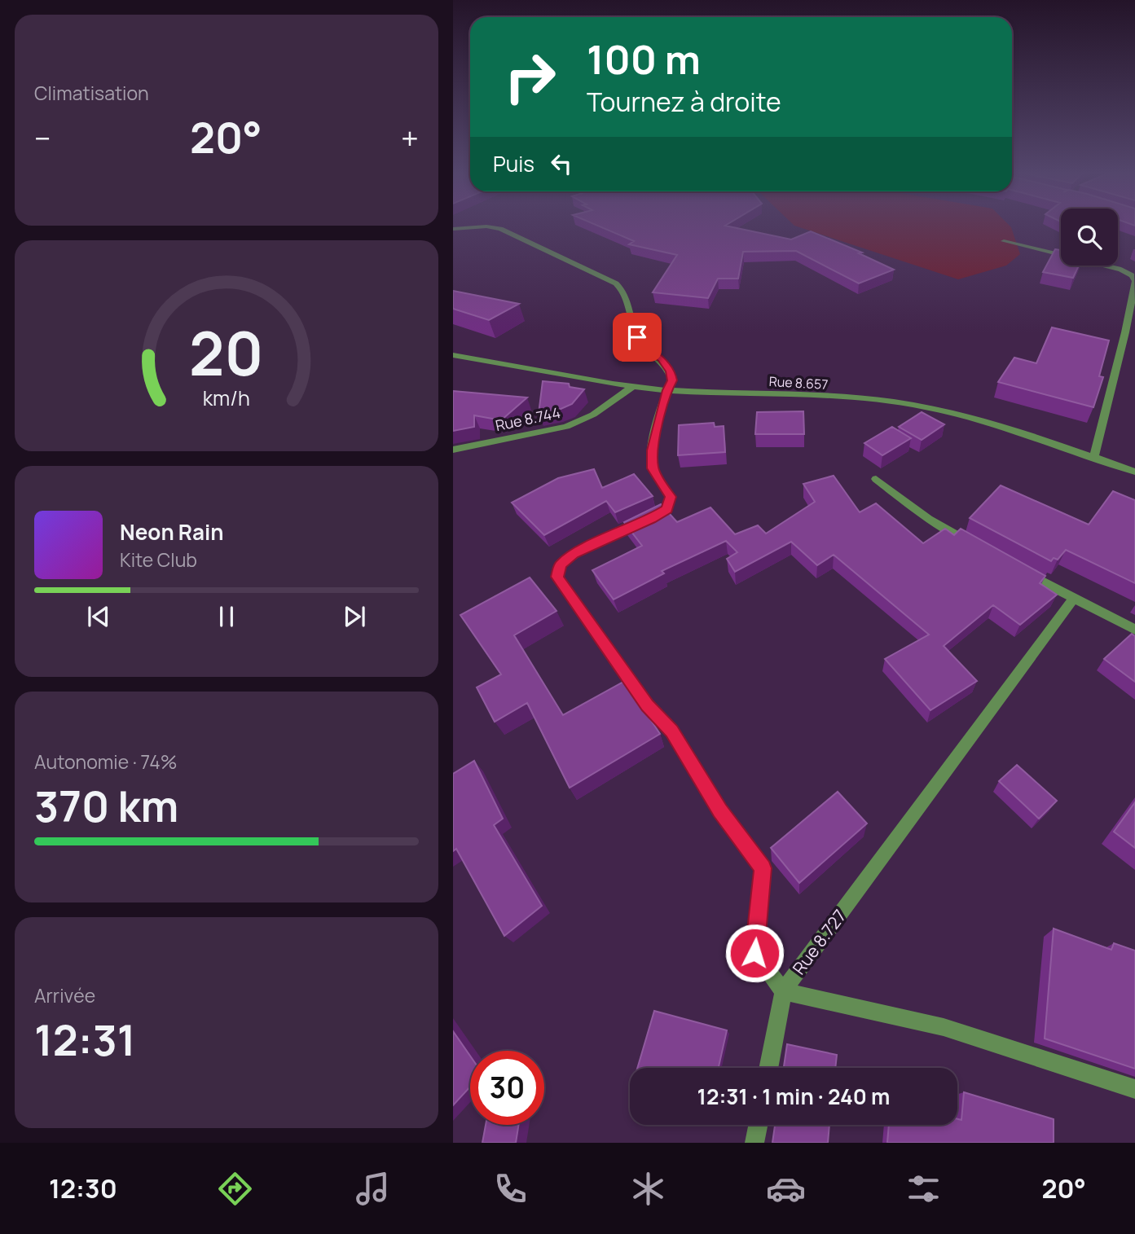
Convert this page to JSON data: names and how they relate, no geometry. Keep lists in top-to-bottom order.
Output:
{
  "streets": {
    "street": ["Rue 8.657", "Rue 8.744", "Rue 8.727"]
  },
  "crossings": [
    ["Rue 8.657", "Rue 8.744"]
  ],
  "page": {
    "tile": [
      "Climatisation",
      ["Autonomie · 74%", "370 km"],
      ["Arrivée", "12:31"]
    ],
    "turn": ["100 m", "Tournez à droite"],
    "heat": ["−", "20°", "+"],
    "then": "Puis",
    "song": ["Neon Rain", "Kite Club"],
    "limit": "30",
    "trip": "12:31 · 1 min · 240 m",
    "tabs": ["12:30", "20°"],
    "gauge": ["20", "km/h"]
  }
}
